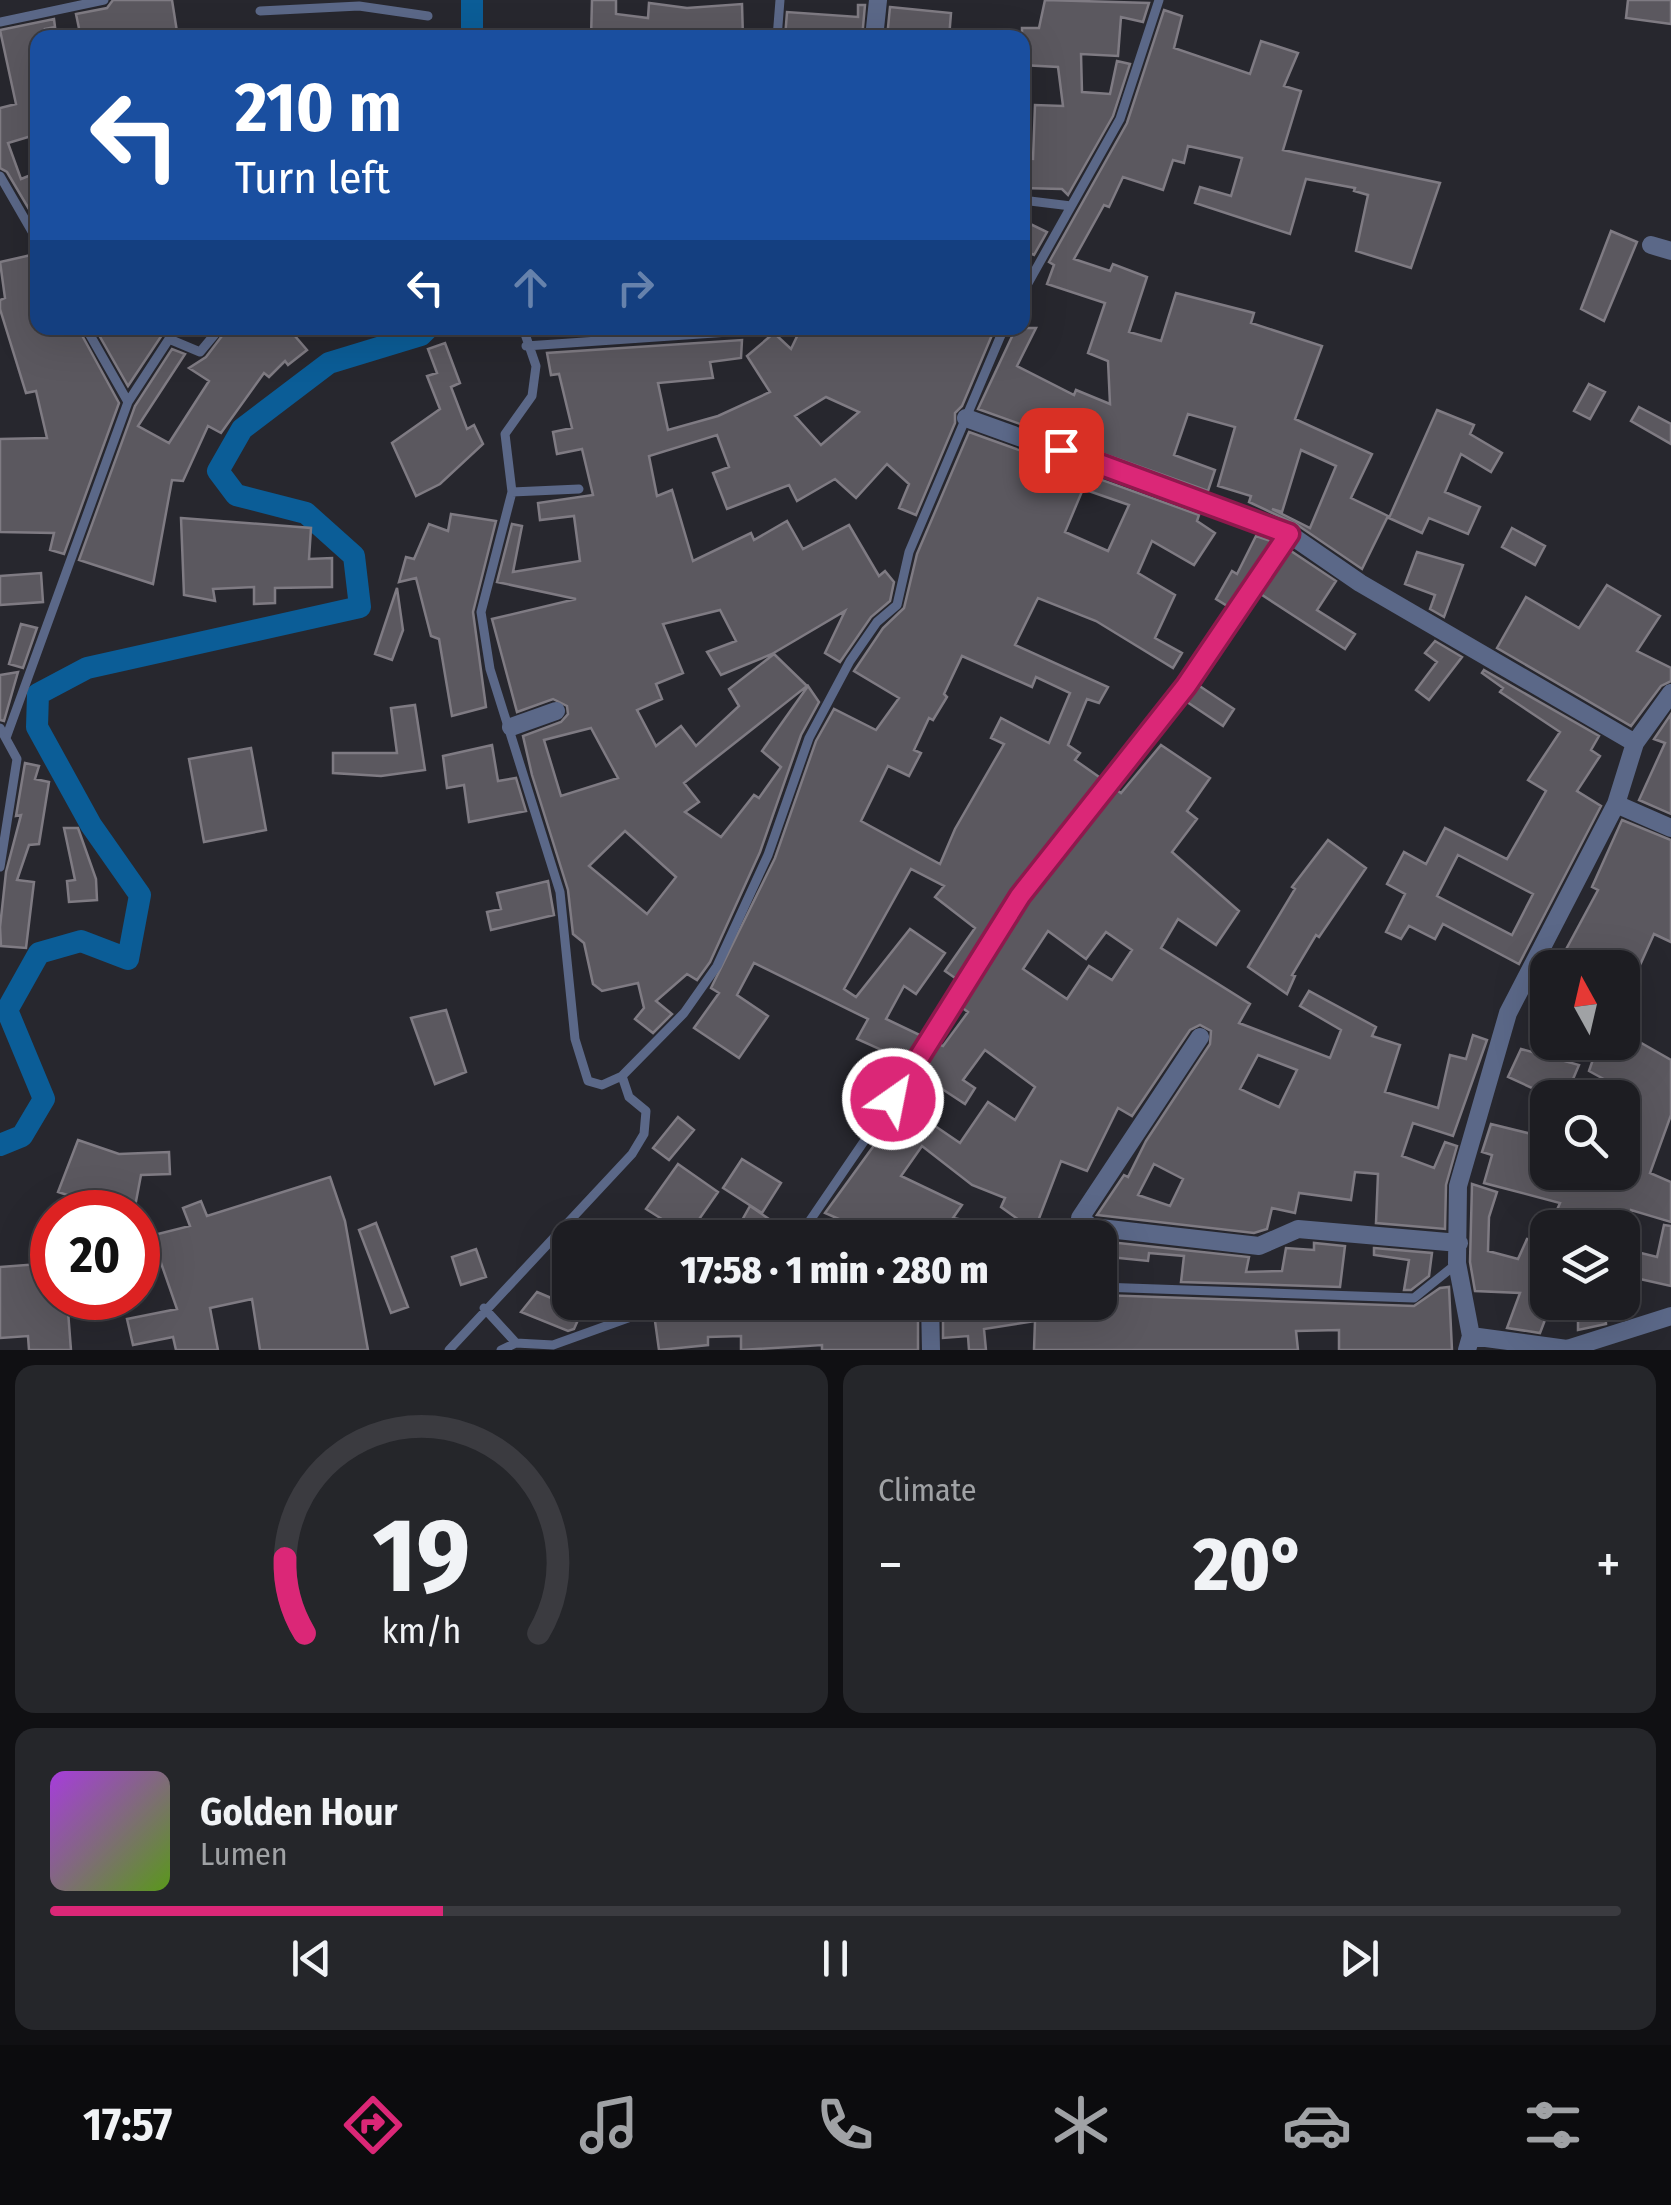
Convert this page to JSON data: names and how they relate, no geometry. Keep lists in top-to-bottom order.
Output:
{
  "north": "top",
  "page": {
    "turn": ["210 m", "Turn left"],
    "limit": "20",
    "trip": "17:58 · 1 min · 280 m",
    "tile": "Climate",
    "heat": ["−", "20°", "+"],
    "song": ["Golden Hour", "Lumen"],
    "tabs": "17:57",
    "gauge": ["19", "km/h"]
  }
}
